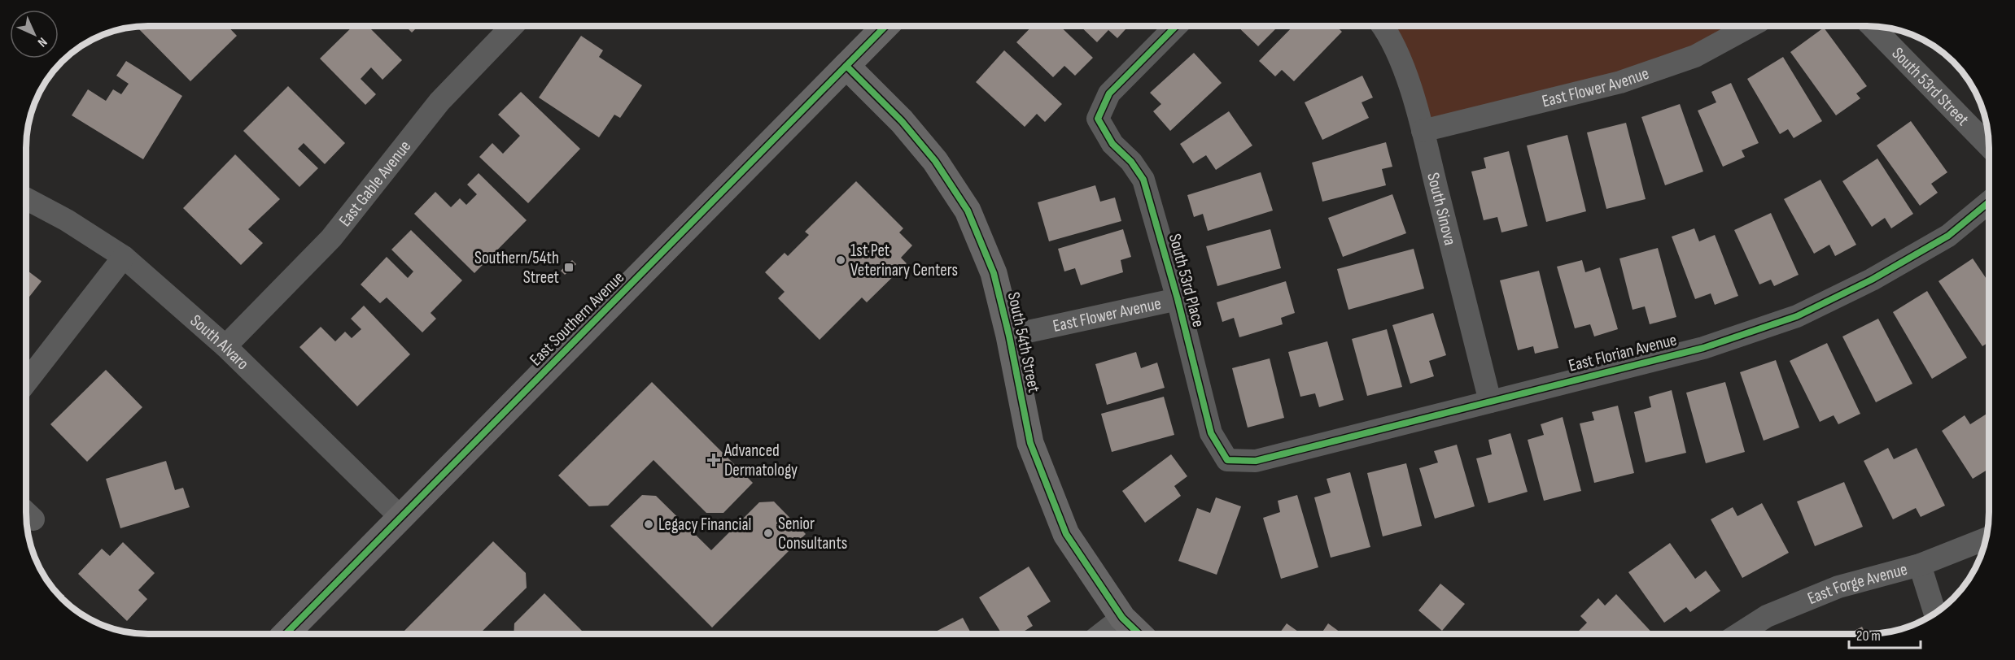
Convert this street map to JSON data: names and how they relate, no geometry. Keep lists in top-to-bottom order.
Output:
{
  "streets": {
    "main road": ["East Southern Avenue", "South 54th Street"],
    "street": [
      "East Flower Avenue",
      "South 53rd Street",
      "East Gable Avenue",
      "South Sinova",
      "South 53rd Place",
      "South Alvaro",
      "East Florian Avenue",
      "East Forge Avenue"
    ]
  },
  "crossings": [
    ["East Flower Avenue", "South Sinova"],
    ["East Flower Avenue", "South 53rd Place"],
    ["East Flower Avenue", "South 54th Street"],
    ["East Gable Avenue", "South Alvaro"],
    ["South Sinova", "East Florian Avenue"],
    ["South 53rd Place", "East Florian Avenue"],
    ["East Southern Avenue", "South Alvaro"],
    ["East Southern Avenue", "South 54th Street"]
  ],
  "places": {
    "other": ["1st Pet Veterinary Centers", "Legacy Financial", "Senior Consultants"],
    "transit": ["Southern/54th Street"],
    "health": ["Advanced Dermatology"]
  },
  "scale_bar": "20 m",
  "north": "bottom right"
}
